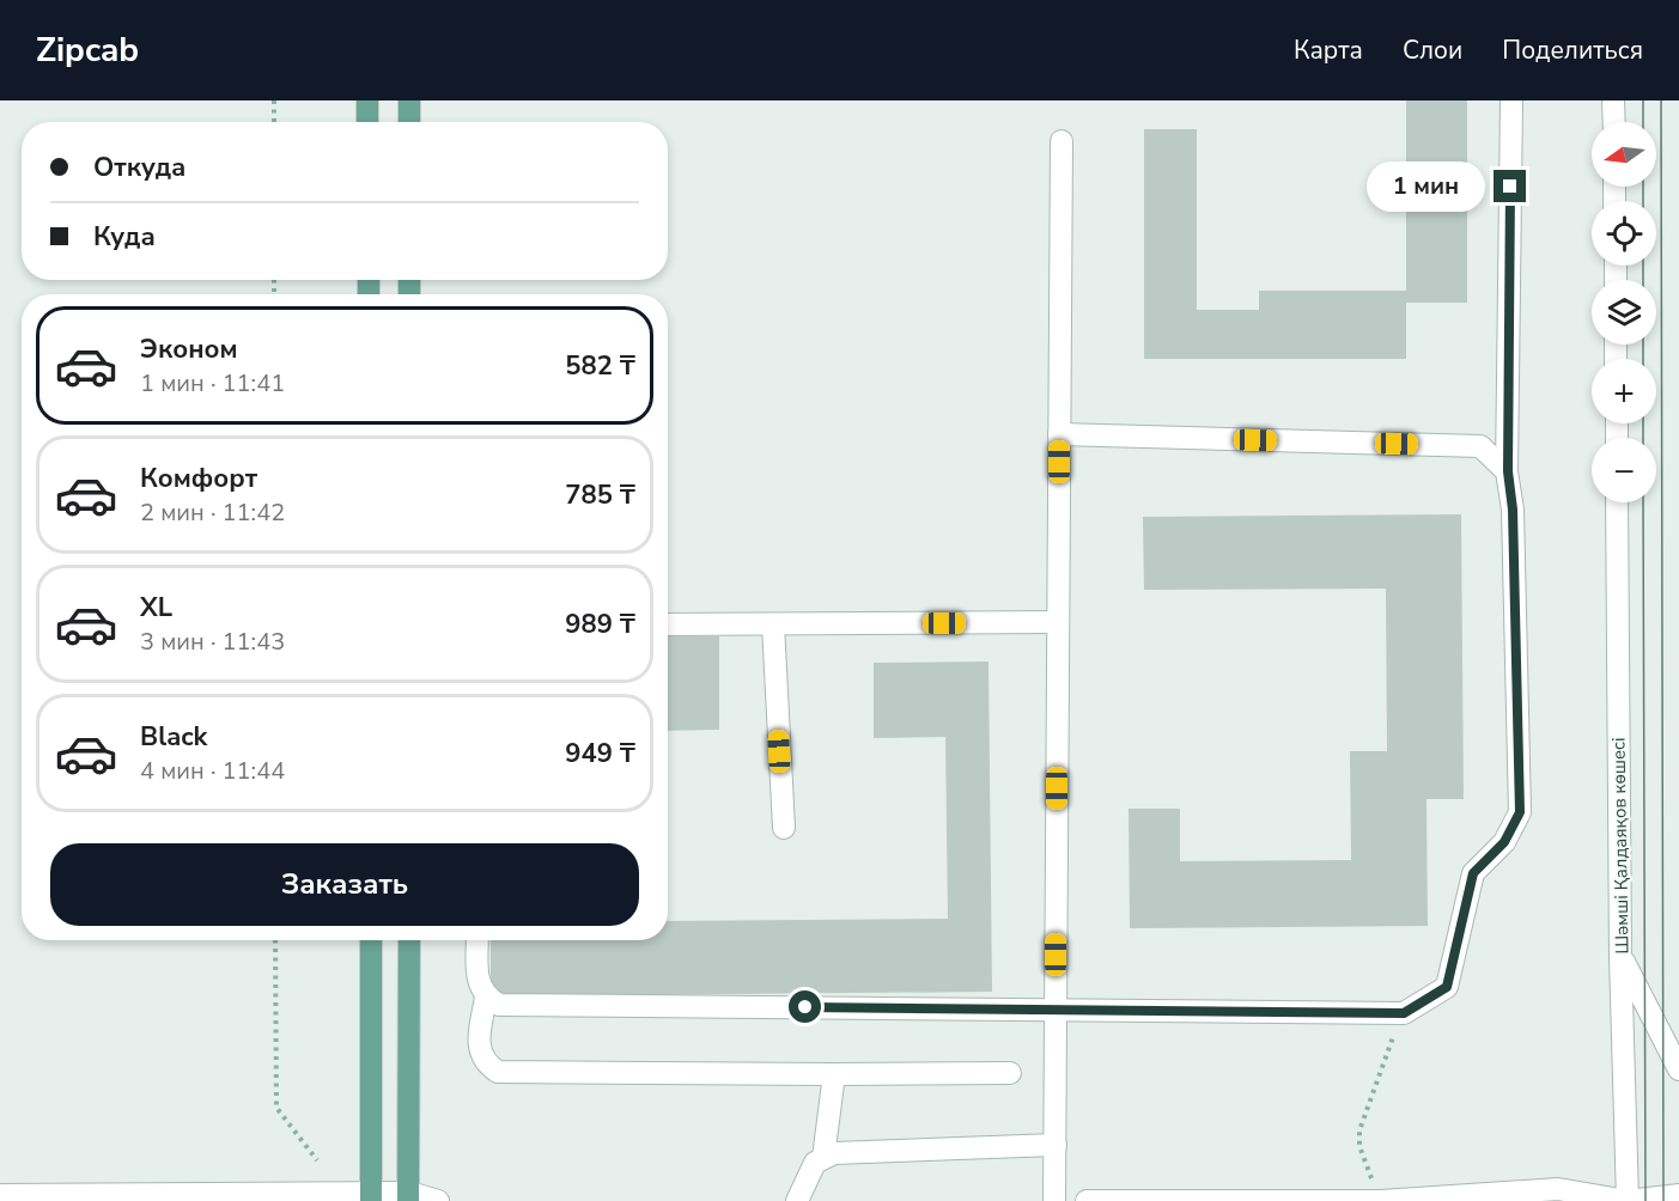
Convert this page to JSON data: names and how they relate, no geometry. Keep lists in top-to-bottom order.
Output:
{
  "streets": {
    "street": ["Шәмші Қалдаяқов көшесі"]
  },
  "north": "left",
  "page": {
    "header": "Zipcab",
    "nav": ["Карта", "Слои", "Поделиться"],
    "map_buttons": ["+", "−"],
    "banner": ["Откуда", "Куда"],
    "bubble": "1 мин",
    "list": [
      {
        "name": "Эконом",
        "note": "1 мин · 11:41",
        "value": "582 ₸"
      },
      {
        "name": "Комфорт",
        "note": "2 мин · 11:42",
        "value": "785 ₸"
      },
      {
        "name": "XL",
        "note": "3 мин · 11:43",
        "value": "989 ₸"
      },
      {
        "name": "Black",
        "note": "4 мин · 11:44",
        "value": "949 ₸"
      }
    ],
    "buttons": "Заказать"
  }
}
